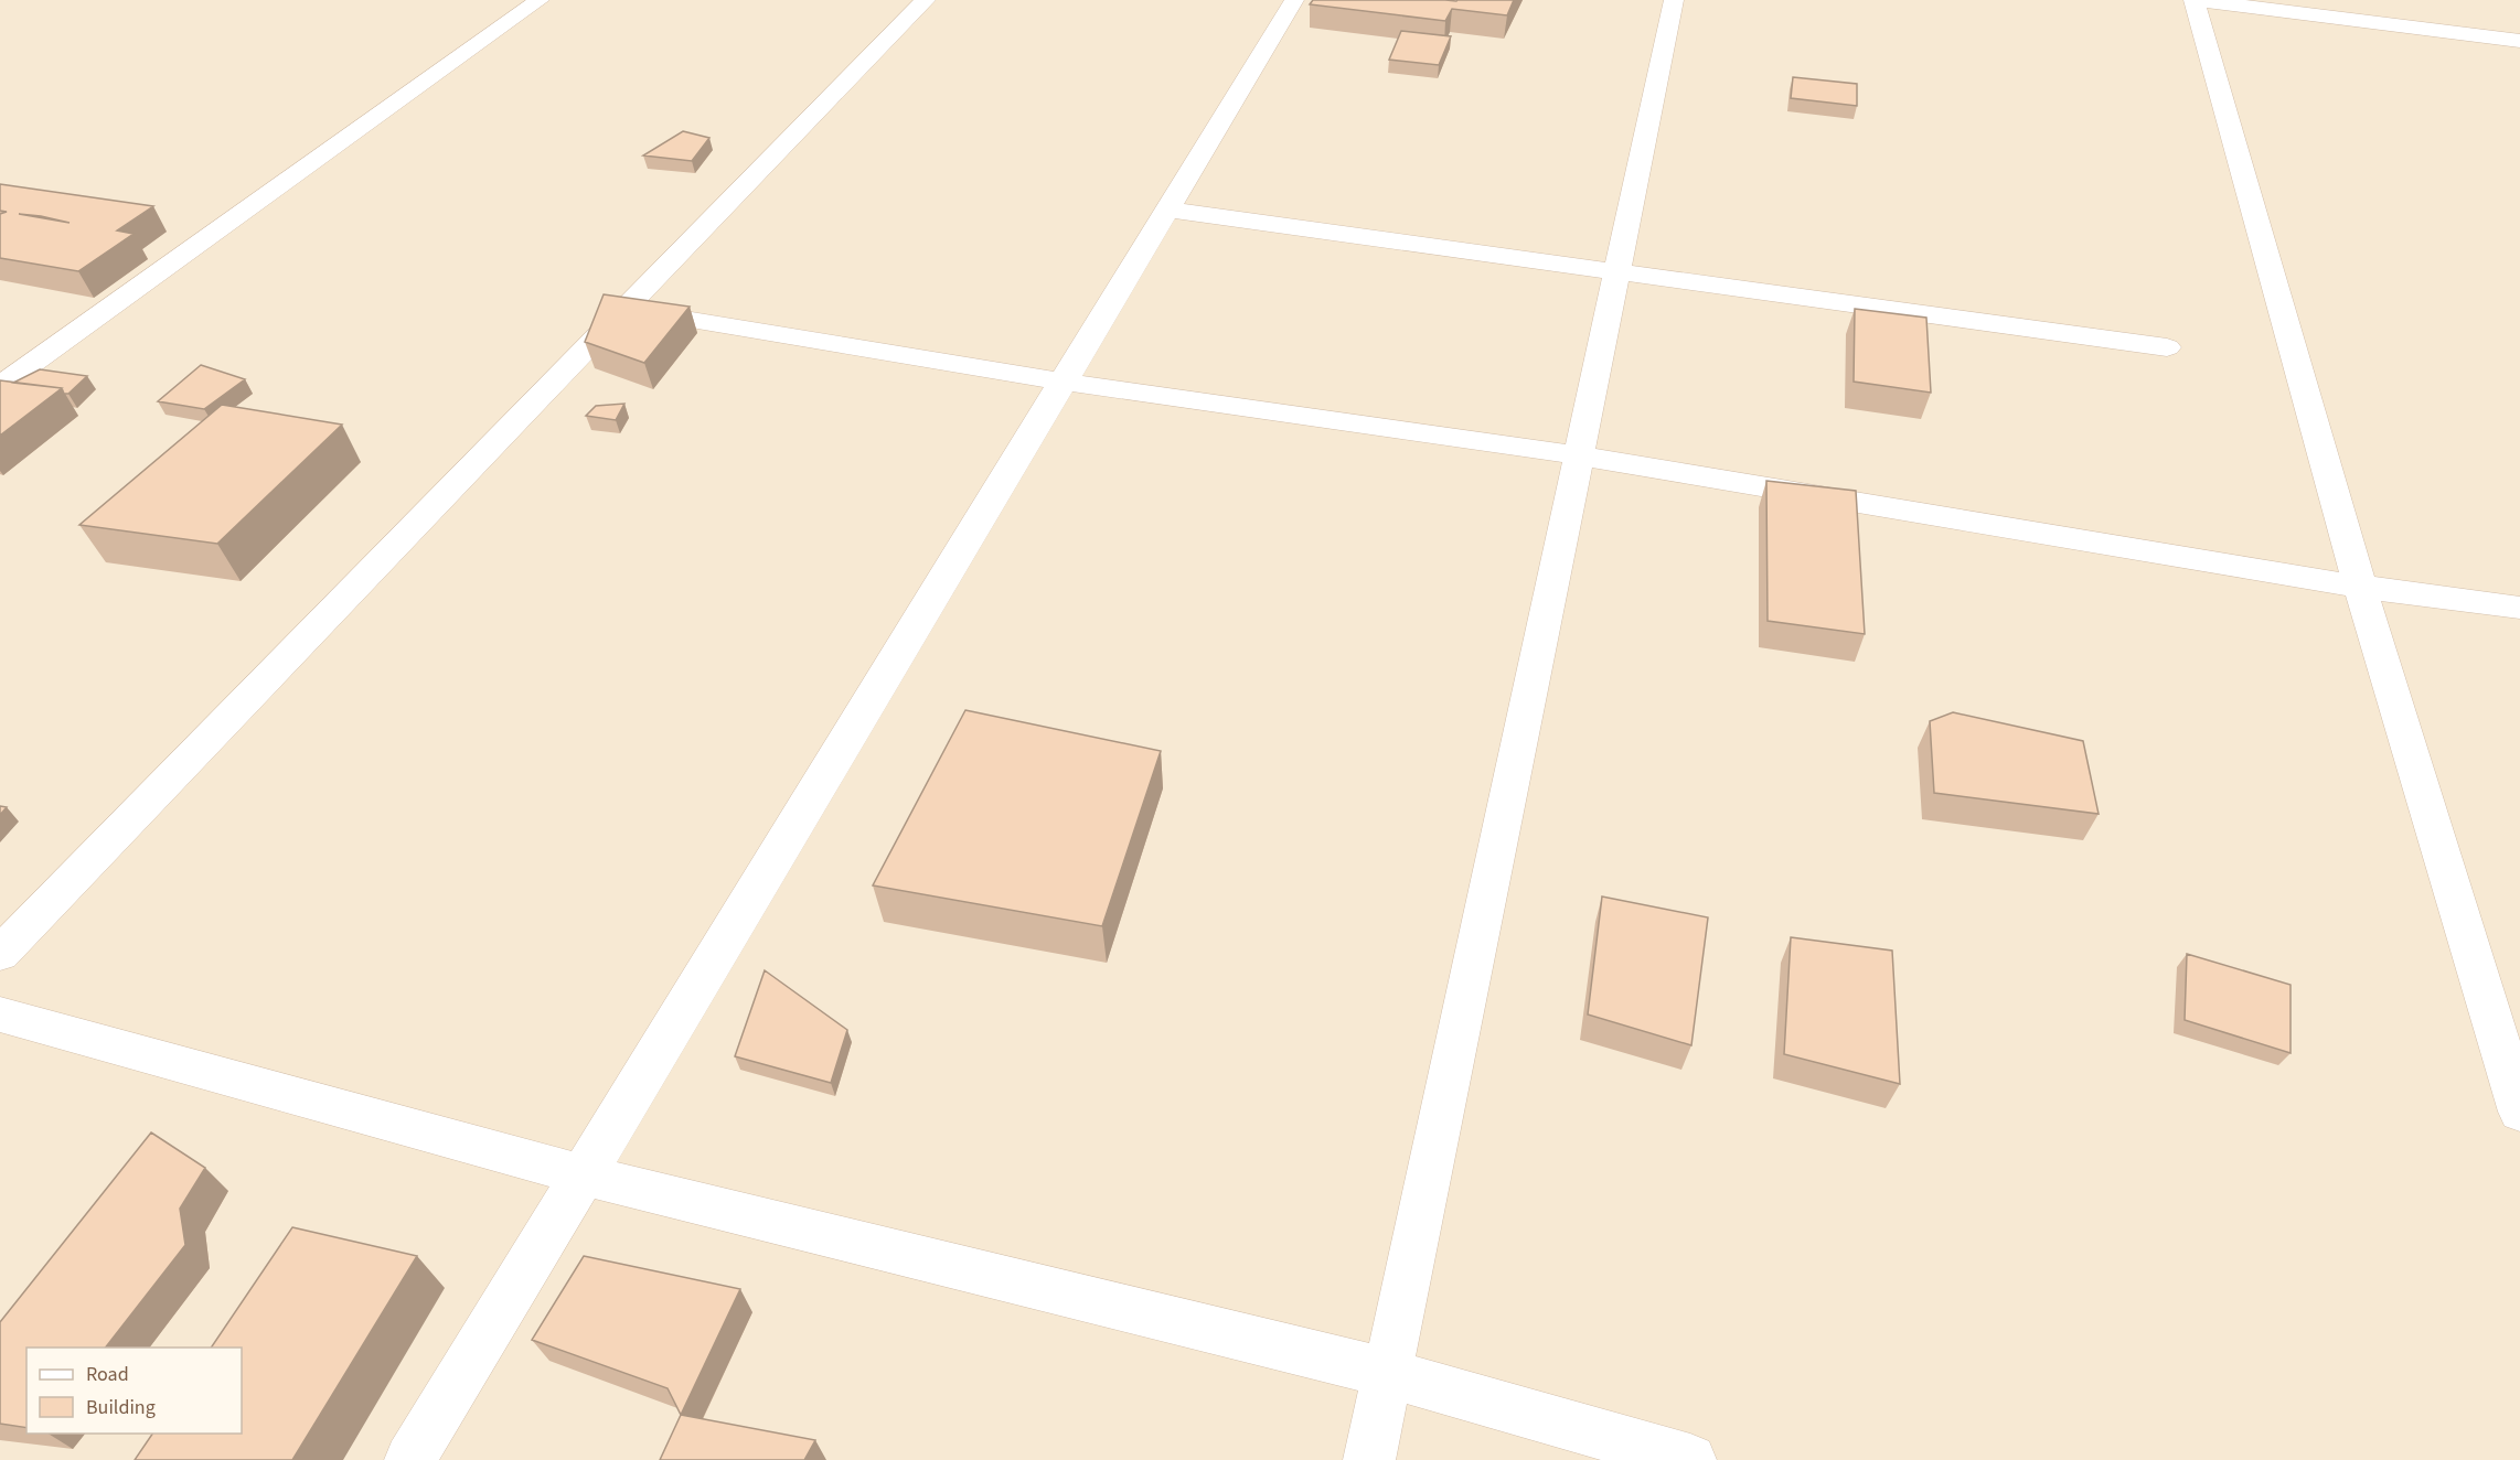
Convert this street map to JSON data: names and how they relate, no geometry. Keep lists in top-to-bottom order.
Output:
{
  "legend": ["Road", "Building"]
}
